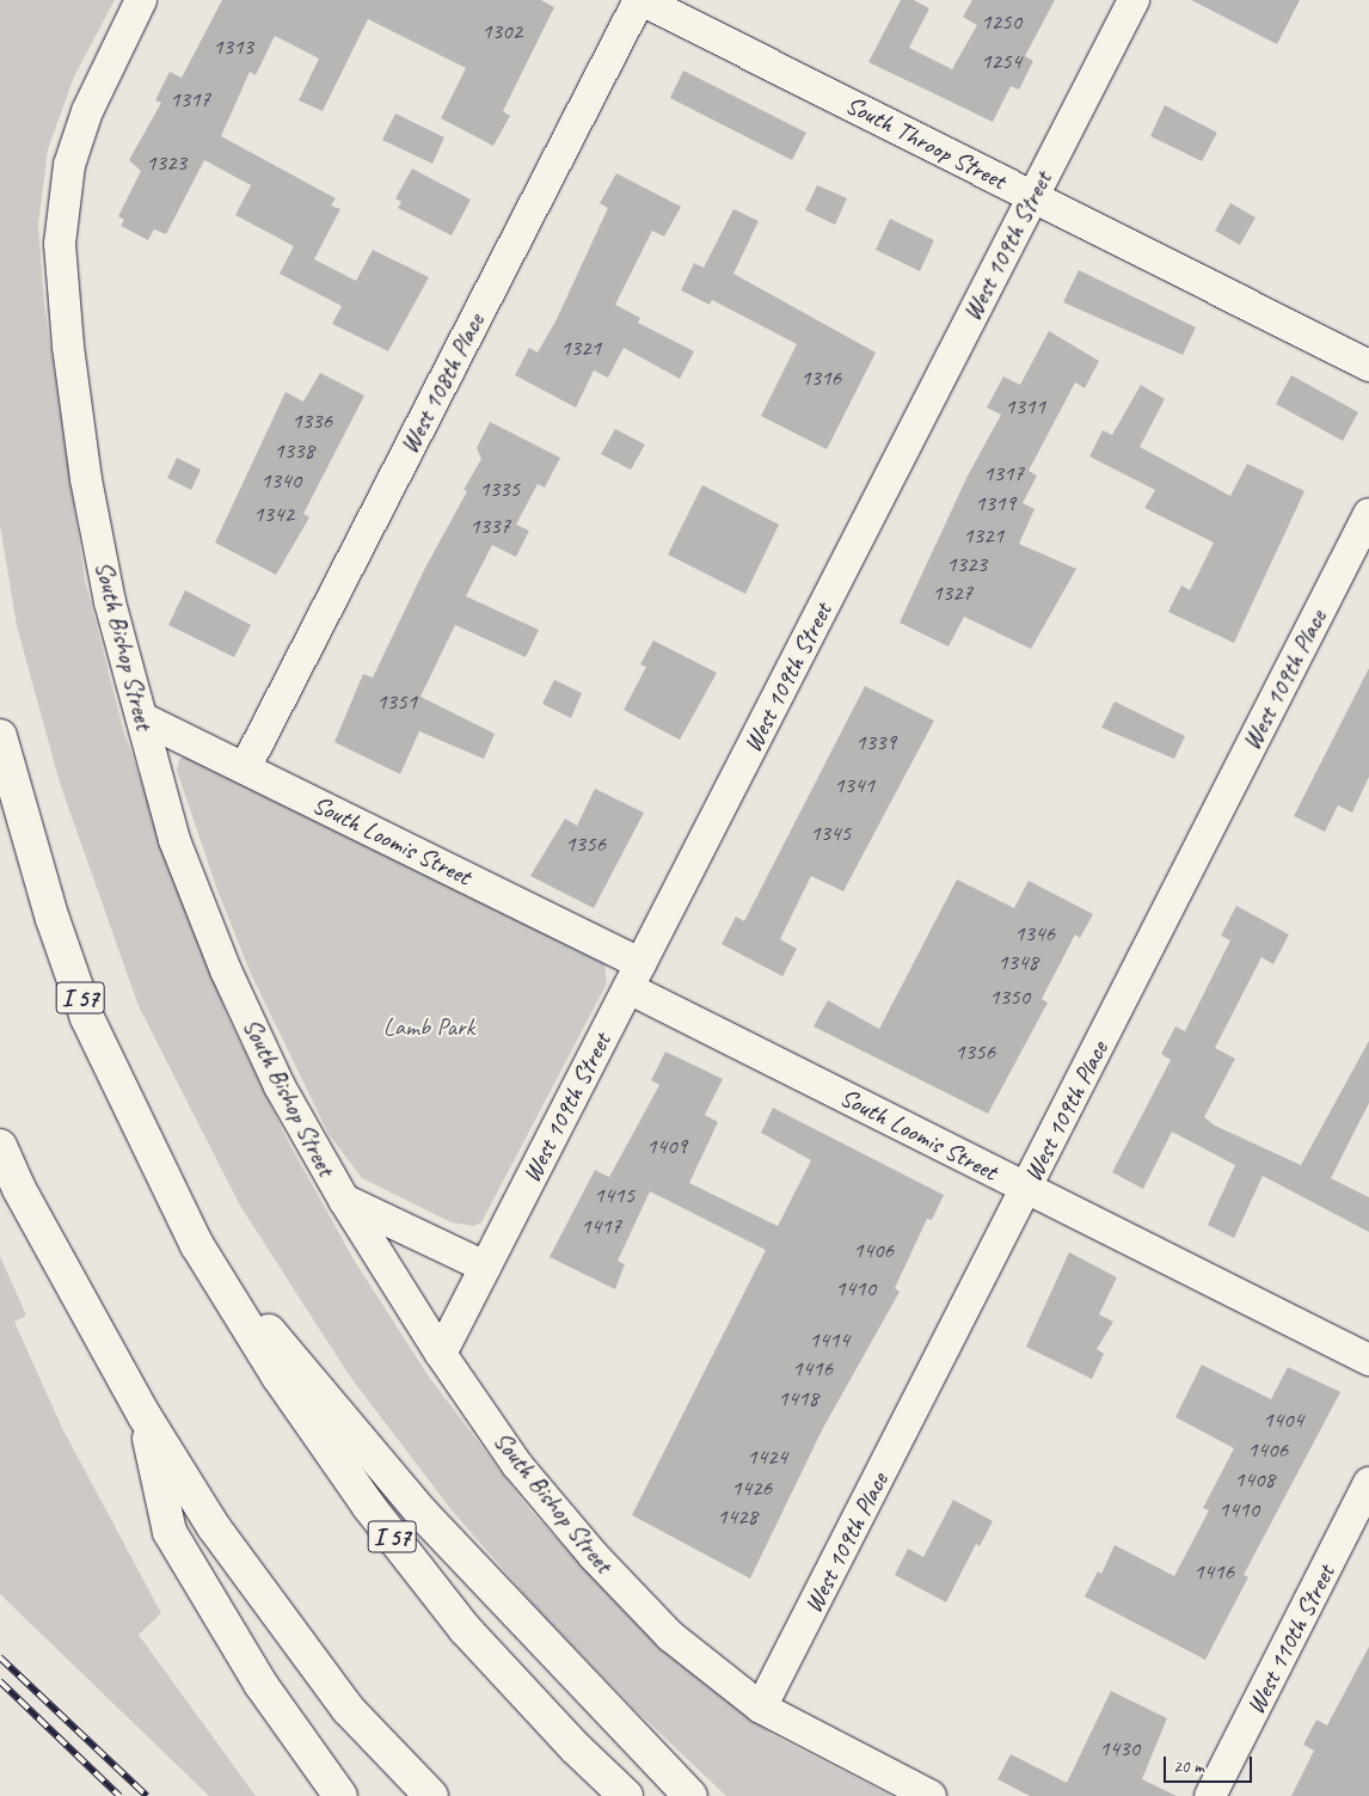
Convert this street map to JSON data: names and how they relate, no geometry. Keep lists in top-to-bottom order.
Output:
{
  "streets": {
    "highway": ["I 57"],
    "street": [
      "South Throop Street",
      "West 109th Street",
      "West 108th Place",
      "South Bishop Street",
      "West 109th Place",
      "South Loomis Street",
      "West 110th Street"
    ]
  },
  "crossings": [
    ["South Throop Street", "West 109th Street"],
    ["South Throop Street", "West 108th Place"],
    ["West 109th Street", "South Bishop Street"],
    ["West 109th Street", "South Loomis Street"],
    ["West 108th Place", "South Loomis Street"],
    ["South Bishop Street", "West 109th Place"],
    ["South Bishop Street", "South Loomis Street"],
    ["West 109th Place", "South Loomis Street"]
  ],
  "parks": ["Lamb Park"],
  "house_numbers": [
    "1250",
    "1302",
    "1313",
    "1254",
    "1317",
    "1323",
    "1321",
    "1316",
    "1311",
    "1336",
    "1338",
    "1317",
    "1340",
    "1335",
    "1319",
    "1342",
    "1337",
    "1321",
    "1323",
    "1327",
    "1351",
    "1339",
    "1341",
    "1345",
    "1356",
    "1346",
    "1348",
    "1350",
    "1356",
    "1409",
    "1415",
    "1417",
    "1406",
    "1410",
    "1414",
    "1416",
    "1418",
    "1404",
    "1406",
    "1424",
    "1408",
    "1426",
    "1410",
    "1428",
    "1416",
    "1430"
  ],
  "scale_bar": "20 m"
}
